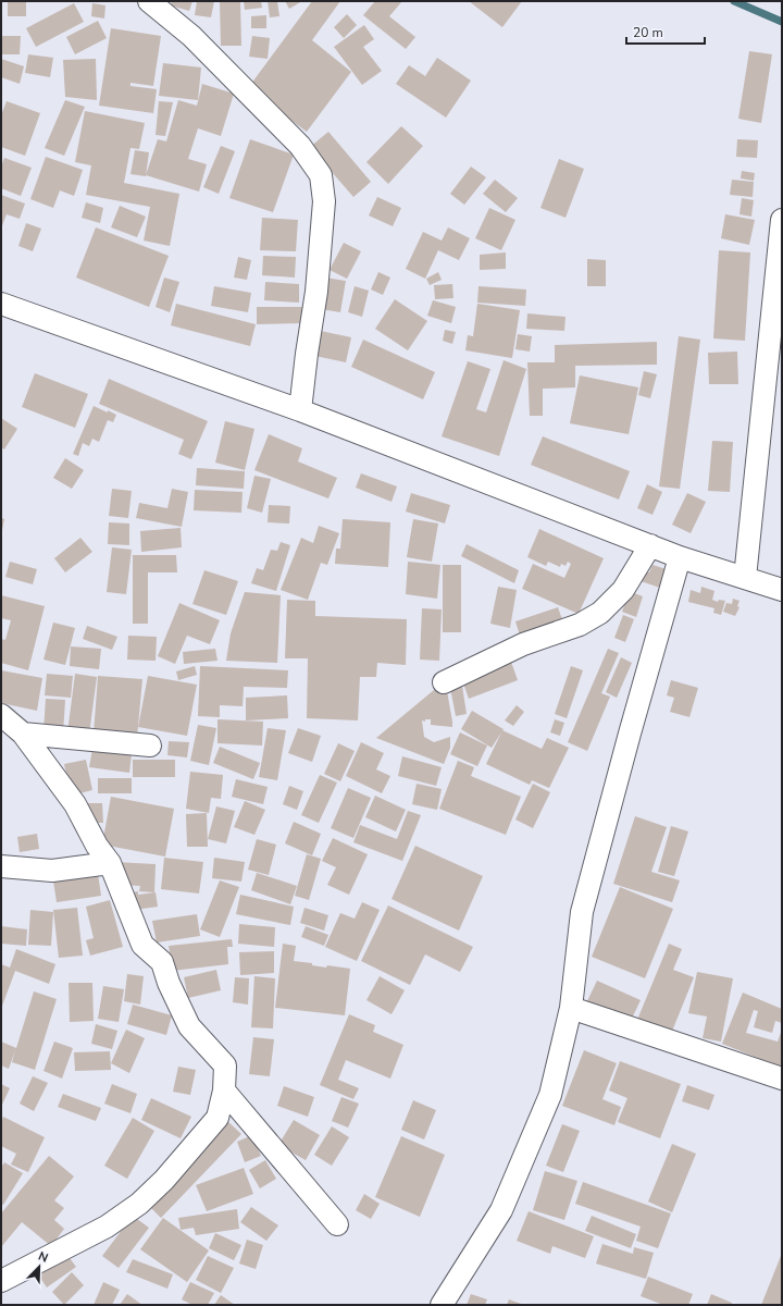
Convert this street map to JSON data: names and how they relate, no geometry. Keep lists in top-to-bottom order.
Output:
{
  "scale_bar": "20 m",
  "north": "top right"
}
